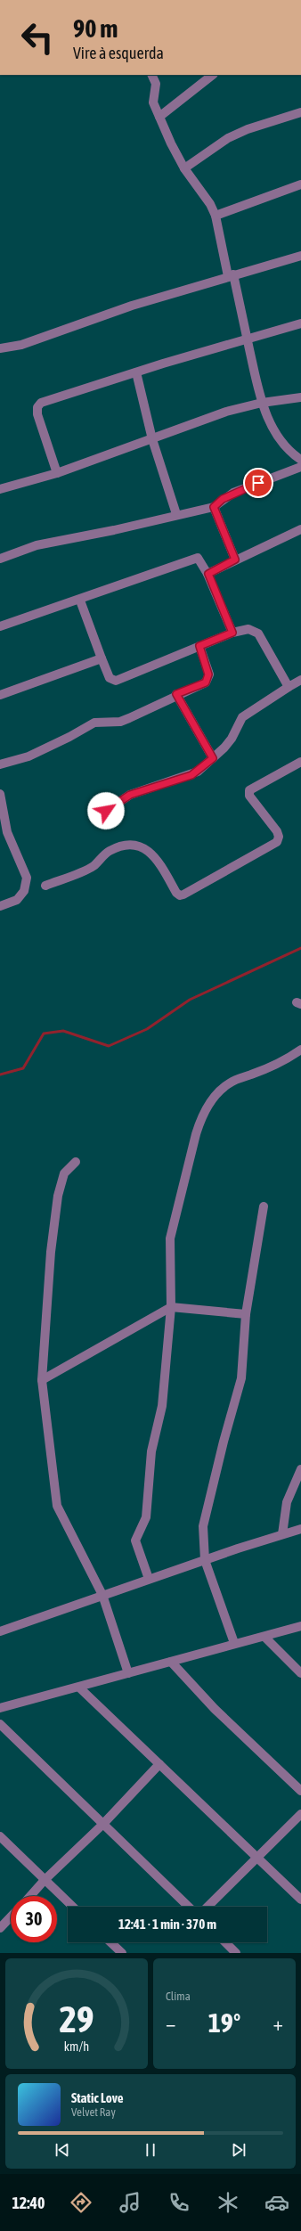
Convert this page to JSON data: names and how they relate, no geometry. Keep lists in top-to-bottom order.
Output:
{
  "page": {
    "turn": ["90 m", "Vire à esquerda"],
    "limit": "30",
    "trip": "12:41 · 1 min · 370 m",
    "tile": "Clima",
    "heat": ["−", "19°", "+"],
    "song": ["Static Love", "Velvet Ray"],
    "tabs": "12:40",
    "gauge": ["29", "km/h"]
  }
}
